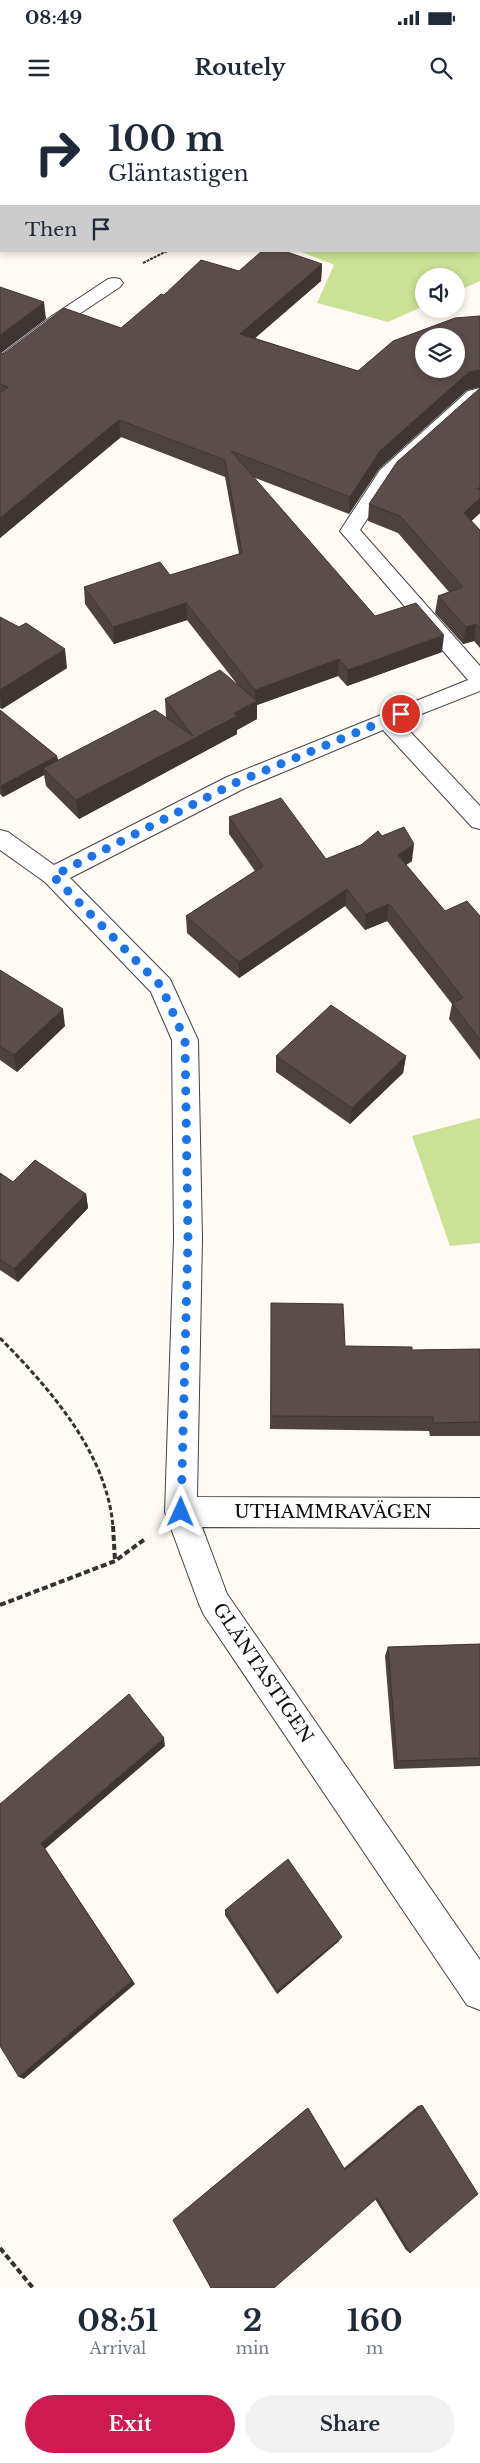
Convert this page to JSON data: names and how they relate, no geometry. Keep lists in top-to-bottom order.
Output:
{
  "streets": {
    "street": ["UTHAMMRAVÄGEN", "GLÄNTASTIGEN"]
  },
  "crossings": [
    ["UTHAMMRAVÄGEN", "GLÄNTASTIGEN"]
  ],
  "page": {
    "status": "08:49",
    "header": "Routely",
    "turn": ["100 m", "Gläntastigen"],
    "then": "Then",
    "eta": [
      "08:51",
      "Arrival",
      "2",
      "min",
      "160",
      "m"
    ],
    "buttons": ["Exit", "Share"]
  }
}
